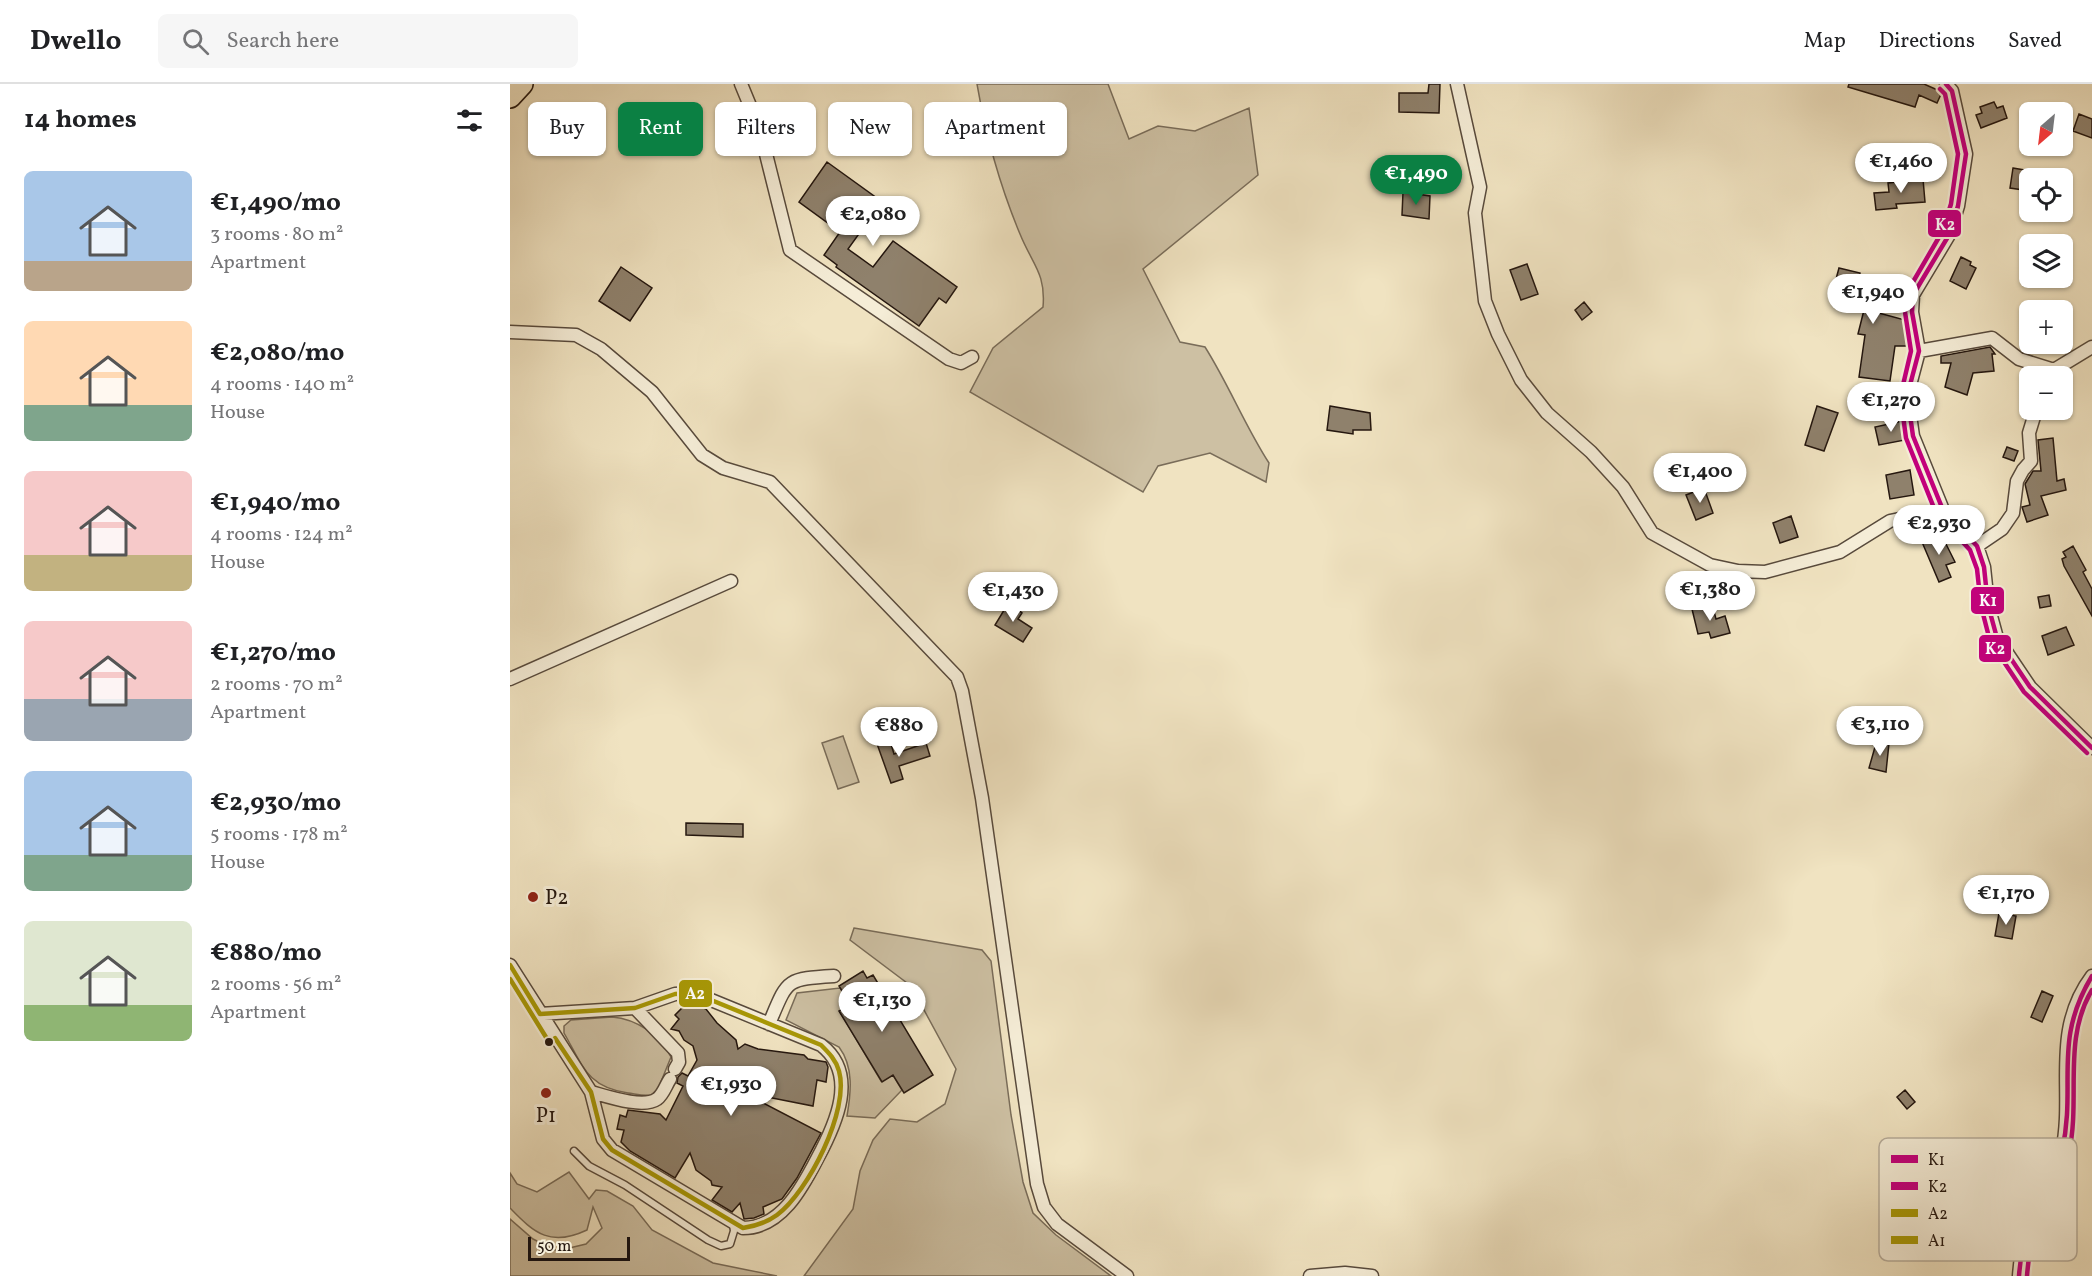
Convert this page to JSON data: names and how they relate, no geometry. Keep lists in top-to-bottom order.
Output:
{
  "places": ["P2", "P1"],
  "lines": [
    "transit line K1",
    "transit line K2",
    "transit line A2",
    "transit line A1"
  ],
  "legend": [
    "K1",
    "K2",
    "A2",
    "A1"
  ],
  "scale_bar": "50 m",
  "north": "bottom left",
  "page": {
    "header": "Dwello",
    "search": "Search here",
    "nav": ["Map", "Directions", "Saved"],
    "heading": "14 homes",
    "map_buttons": ["+", "−"],
    "chip": [
      "Buy",
      "Rent",
      "Filters",
      "New",
      "Apartment"
    ],
    "price": [
      "€1,460",
      "€1,490",
      "€2,080",
      "€1,940",
      "€1,270",
      "€1,400",
      "€2,930",
      "€1,380",
      "€1,430",
      "€3,110",
      "€880",
      "€1,170",
      "€1,130",
      "€1,930"
    ],
    "list": [
      {
        "name": "€1,490/mo",
        "note": "3 rooms · 80 m² · Apartment"
      },
      {
        "name": "€2,080/mo",
        "note": "4 rooms · 140 m² · House"
      },
      {
        "name": "€1,940/mo",
        "note": "4 rooms · 124 m² · House"
      },
      {
        "name": "€1,270/mo",
        "note": "2 rooms · 70 m² · Apartment"
      },
      {
        "name": "€2,930/mo",
        "note": "5 rooms · 178 m² · House"
      },
      {
        "name": "€880/mo",
        "note": "2 rooms · 56 m² · Apartment"
      }
    ],
    "scale": "50 m"
  }
}
